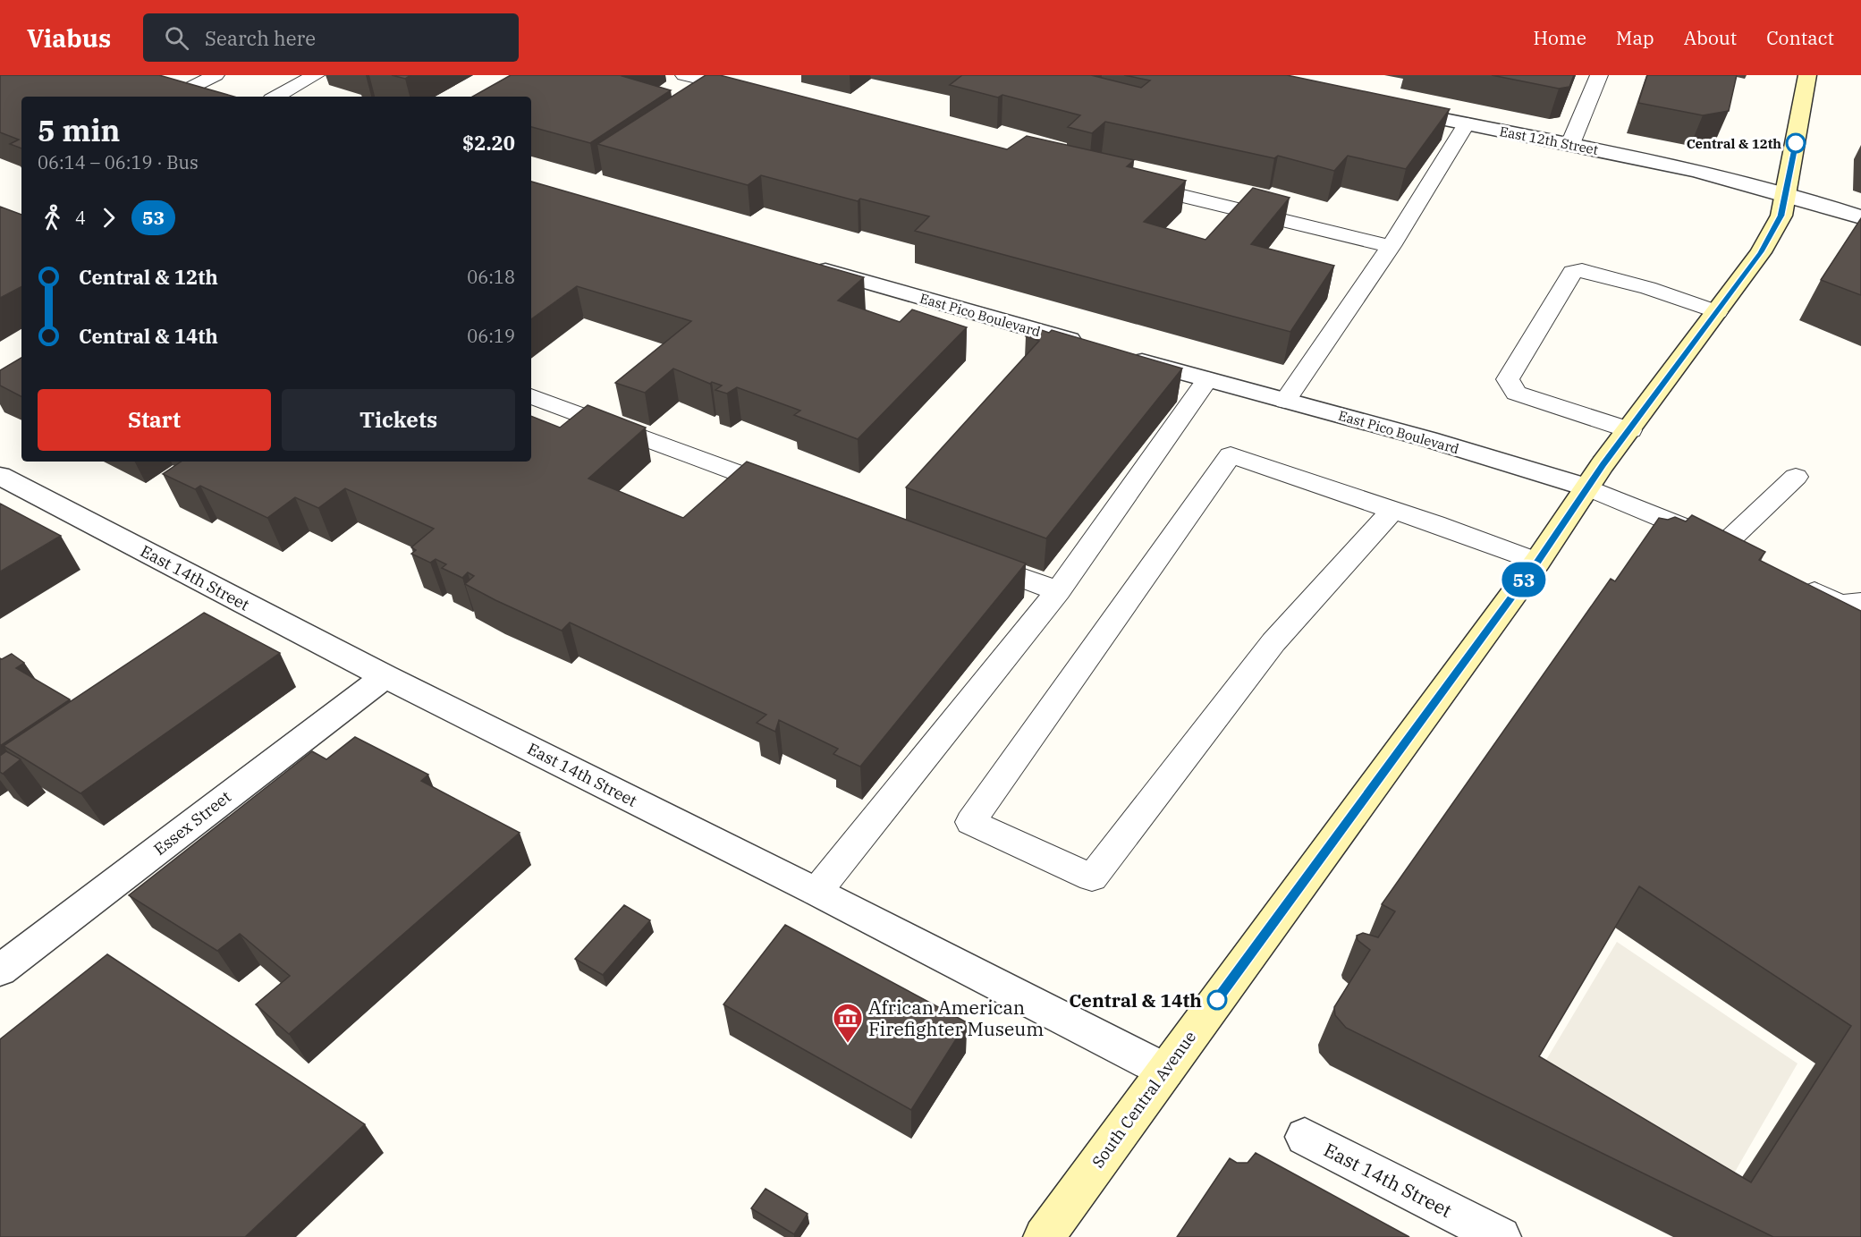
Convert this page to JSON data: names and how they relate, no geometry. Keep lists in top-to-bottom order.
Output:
{
  "streets": {
    "main road": ["South Central Avenue"],
    "street": [
      "East 12th Street",
      "East Pico Boulevard",
      "East 14th Street",
      "Essex Street"
    ]
  },
  "crossings": [
    ["East 12th Street", "South Central Avenue"],
    ["East Pico Boulevard", "South Central Avenue"],
    ["East 14th Street", "Essex Street"],
    ["East 14th Street", "South Central Avenue"]
  ],
  "places": {
    "other": ["Central & 12th", "Central & 14th"],
    "museum": ["African American Firefighter Museum"]
  },
  "lines": ["bus line 53"],
  "page": {
    "header": "Viabus",
    "search": "Search here",
    "nav": [
      "Home",
      "Map",
      "About",
      "Contact"
    ],
    "on_map": "53",
    "heading": ["5 min", "06:14 – 06:19 · Bus", "$2.20"],
    "legs": ["4", "53"],
    "list": [
      {
        "name": "Central & 12th",
        "value": "06:18"
      },
      {
        "name": "Central & 14th",
        "value": "06:19"
      }
    ],
    "buttons": ["Start", "Tickets"]
  }
}
